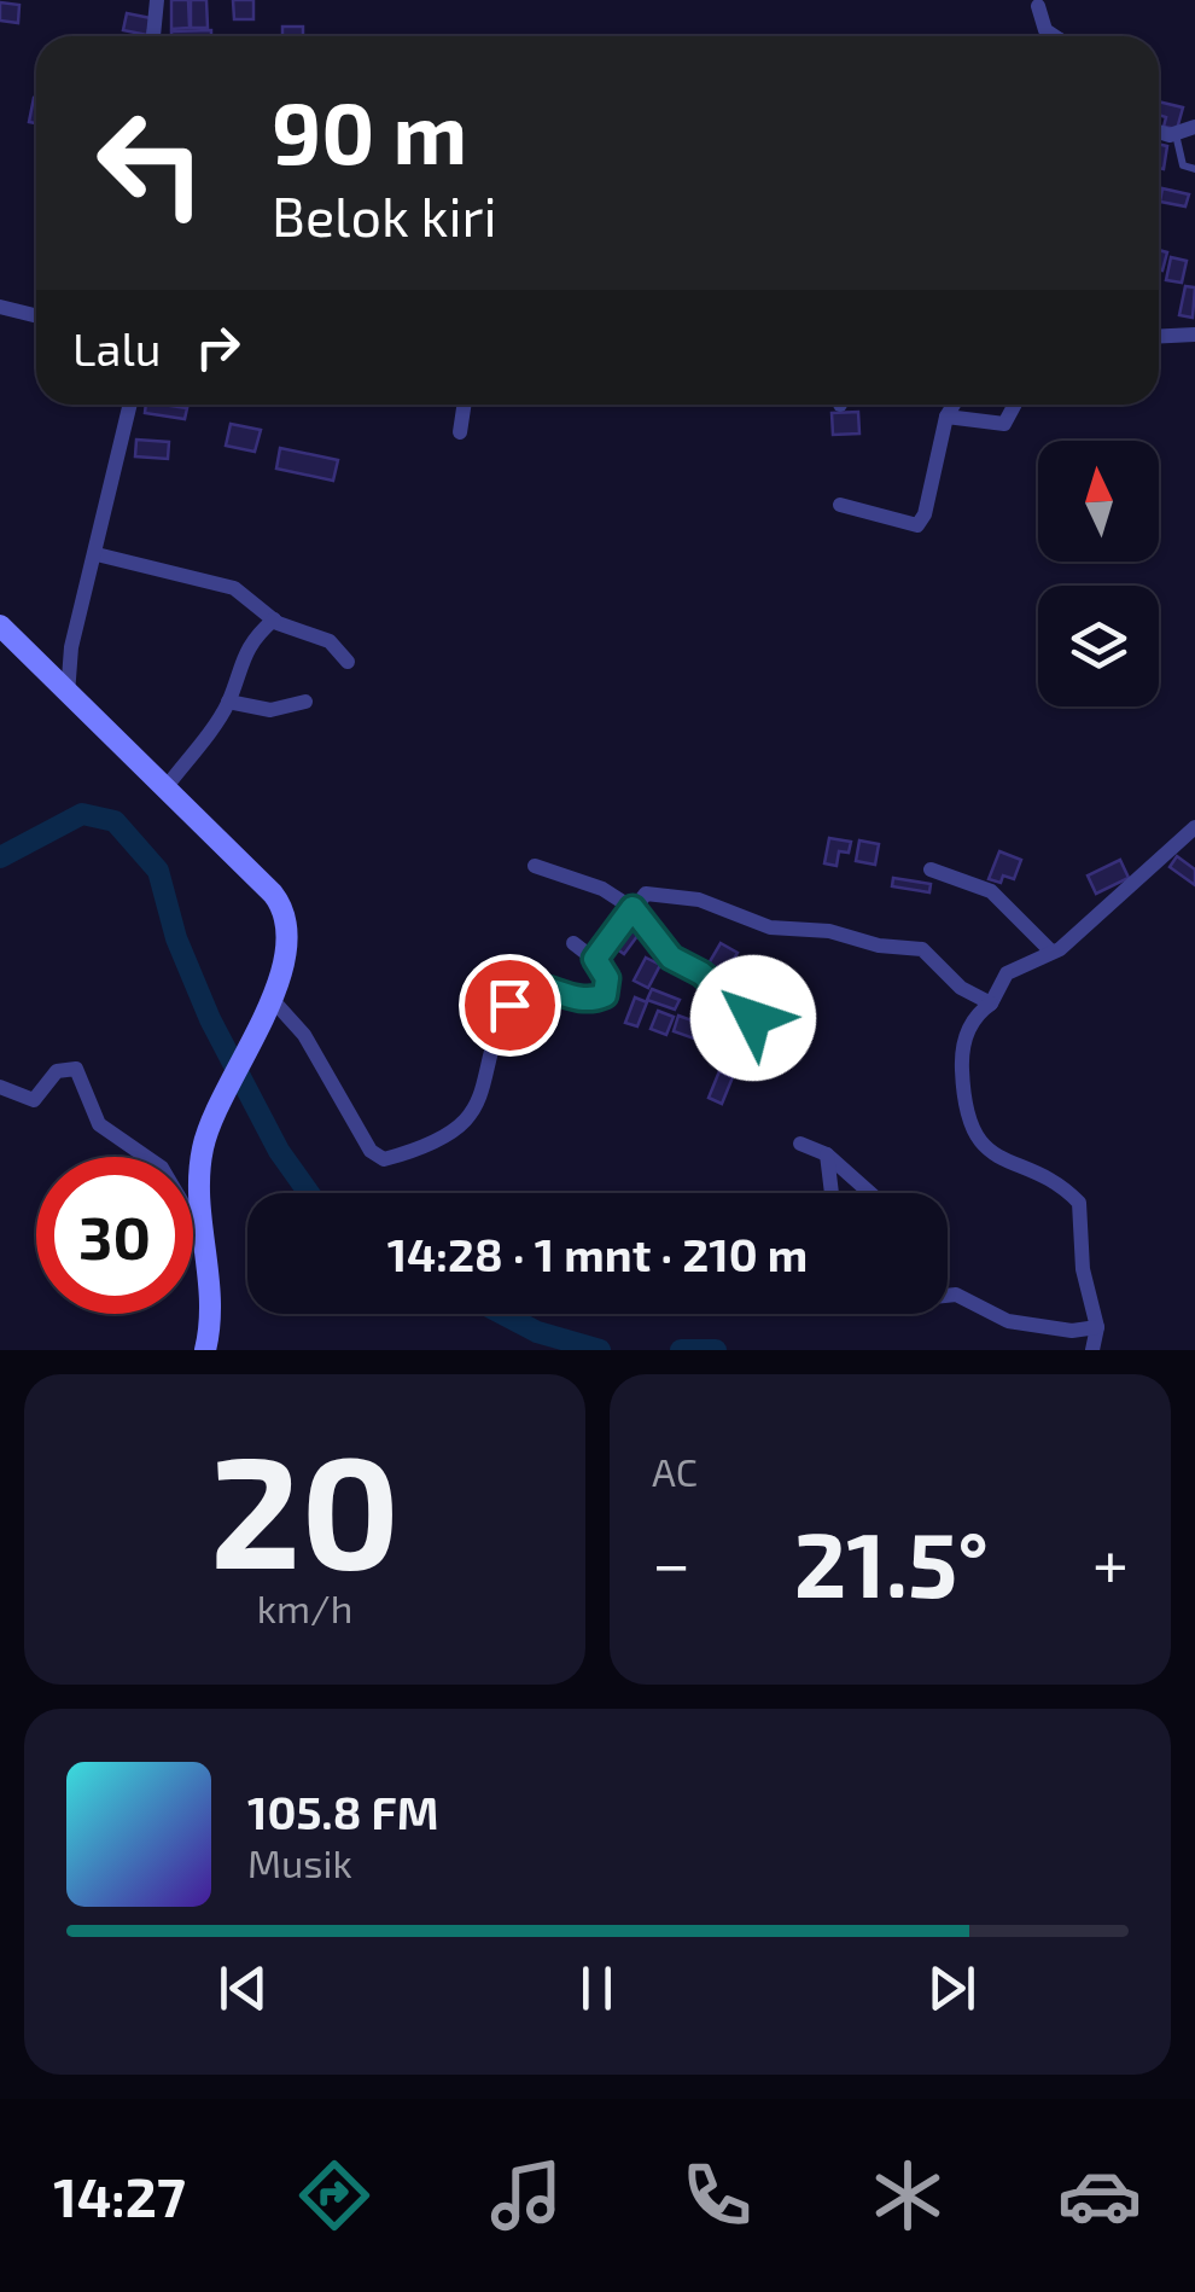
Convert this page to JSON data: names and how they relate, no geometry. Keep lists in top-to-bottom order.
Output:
{
  "north": "top",
  "page": {
    "turn": ["90 m", "Belok kiri"],
    "then": "Lalu",
    "limit": "30",
    "trip": "14:28 · 1 mnt · 210 m",
    "tile": [
      ["20", "km/h"],
      "AC"
    ],
    "heat": ["−", "21.5°", "+"],
    "song": ["105.8 FM", "Musik"],
    "tabs": "14:27"
  }
}
